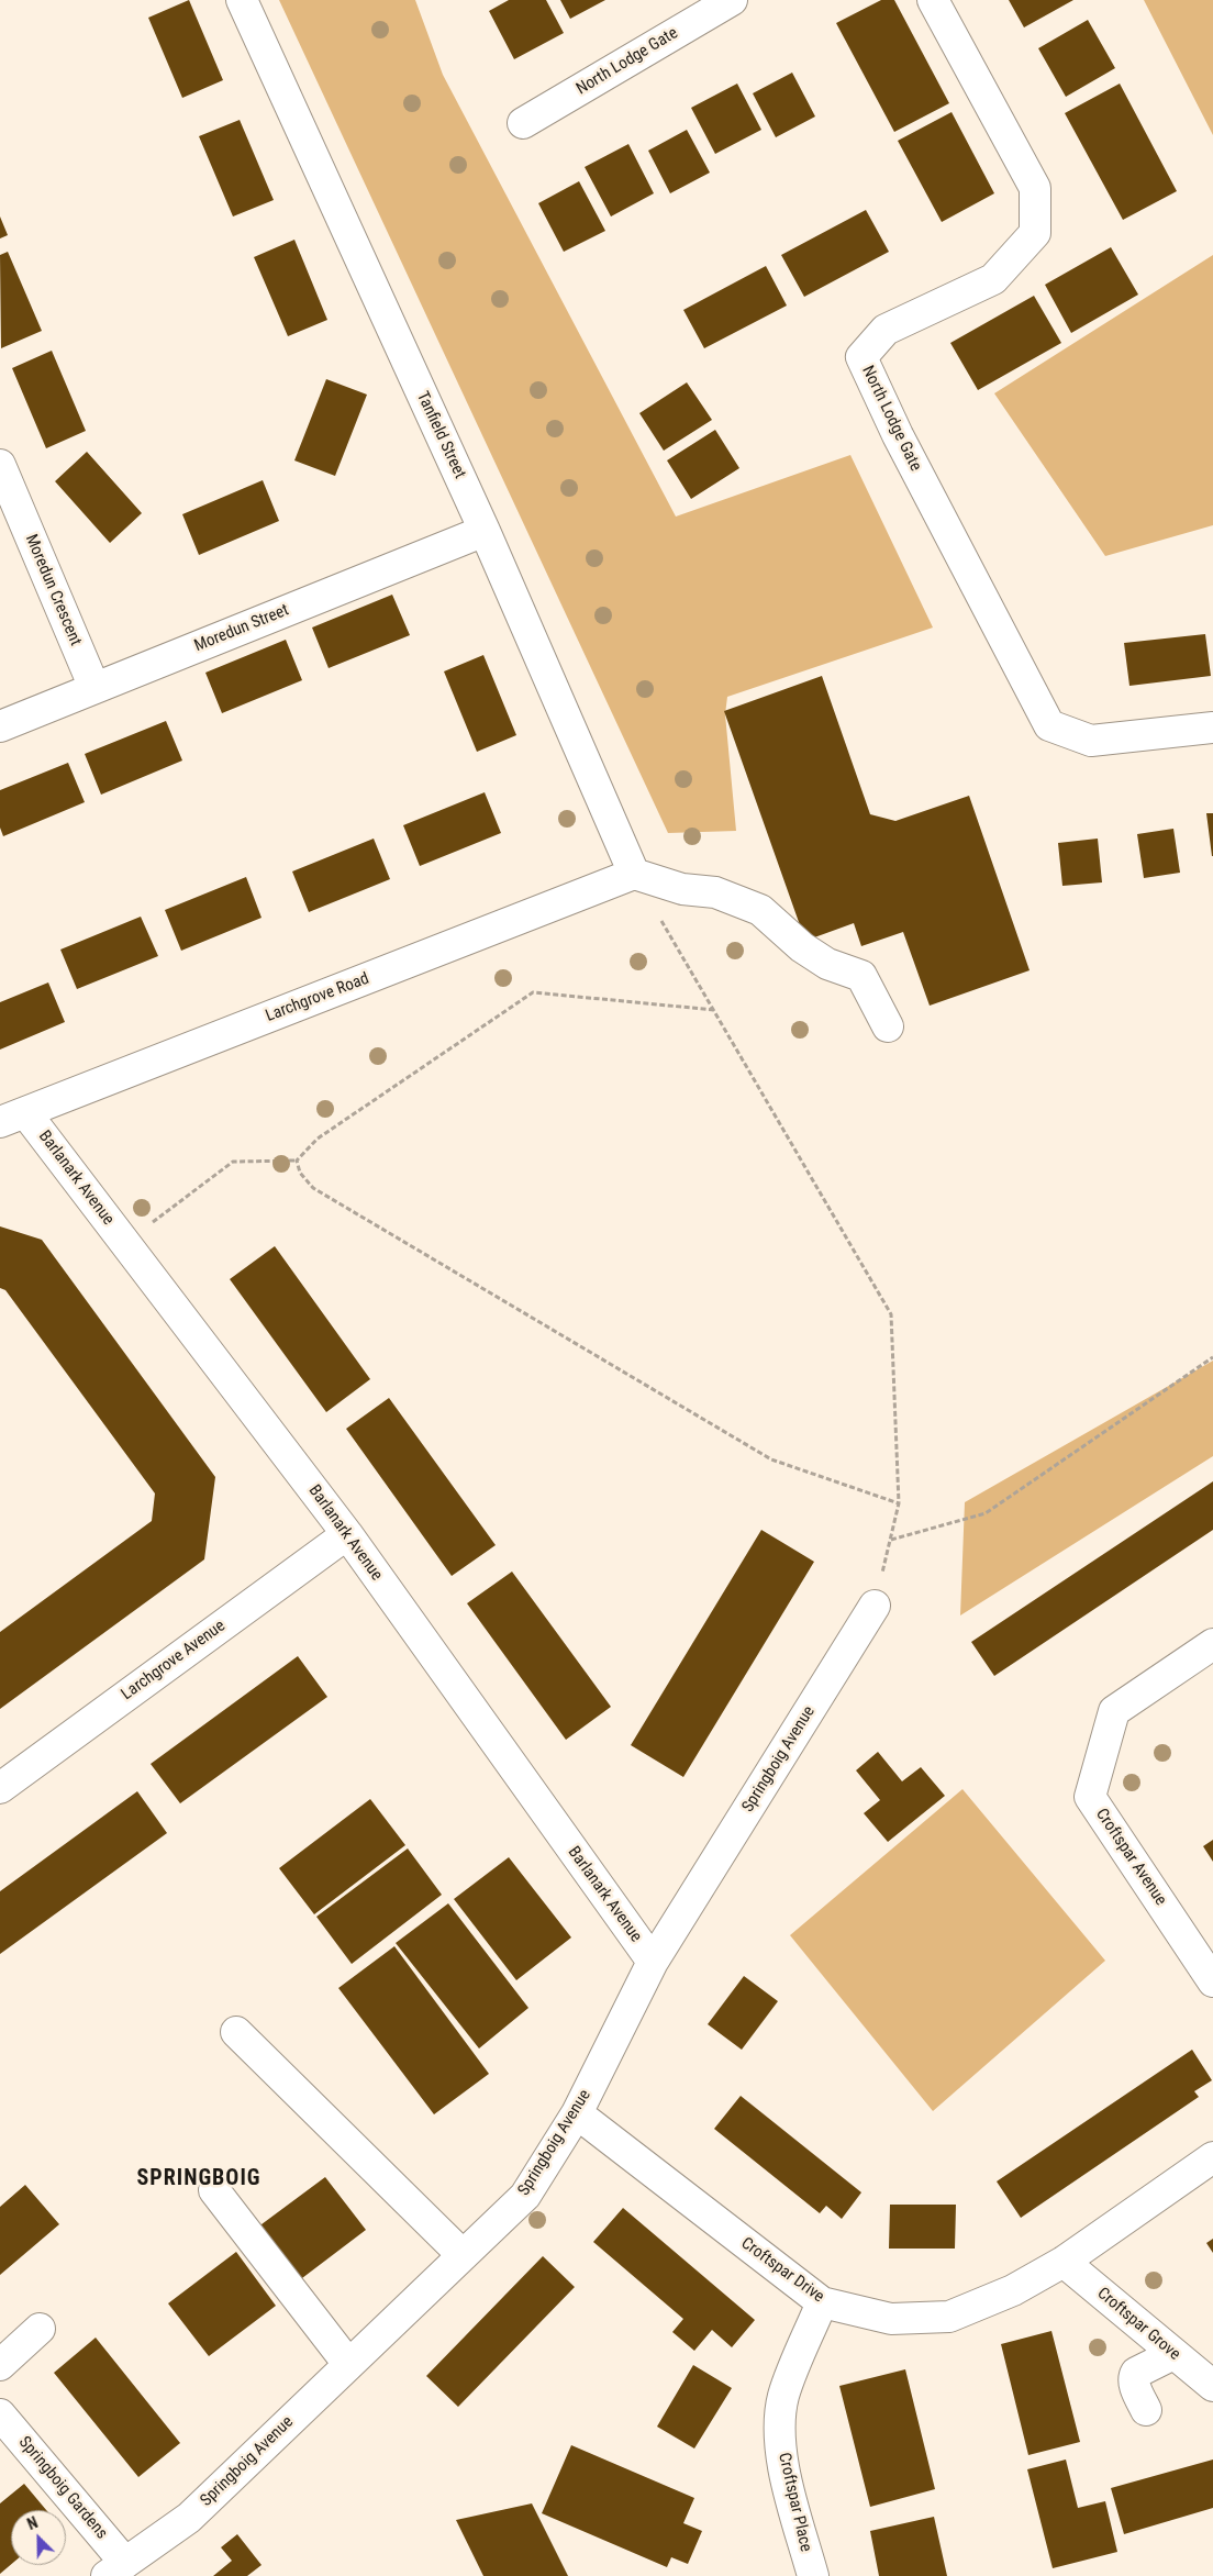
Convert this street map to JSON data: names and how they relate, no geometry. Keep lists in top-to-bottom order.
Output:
{
  "streets": {
    "street": [
      "North Lodge Gate",
      "Tanfield Street",
      "Moredun Crescent",
      "Moredun Street",
      "Larchgrove Road",
      "Barlanark Avenue",
      "Larchgrove Avenue",
      "Springboig Avenue",
      "Croftspar Avenue",
      "Croftspar Drive",
      "Croftspar Grove",
      "Springboig Gardens",
      "Croftspar Place"
    ]
  },
  "crossings": [
    ["Tanfield Street", "Moredun Street"],
    ["Tanfield Street", "Larchgrove Road"],
    ["Moredun Crescent", "Moredun Street"],
    ["Larchgrove Road", "Barlanark Avenue"],
    ["Barlanark Avenue", "Larchgrove Avenue"],
    ["Barlanark Avenue", "Springboig Avenue"],
    ["Springboig Avenue", "Croftspar Drive"],
    ["Springboig Avenue", "Springboig Gardens"],
    ["Croftspar Drive", "Croftspar Grove"],
    ["Croftspar Drive", "Croftspar Place"]
  ],
  "districts": ["SPRINGBOIG"],
  "north": "top left"
}
